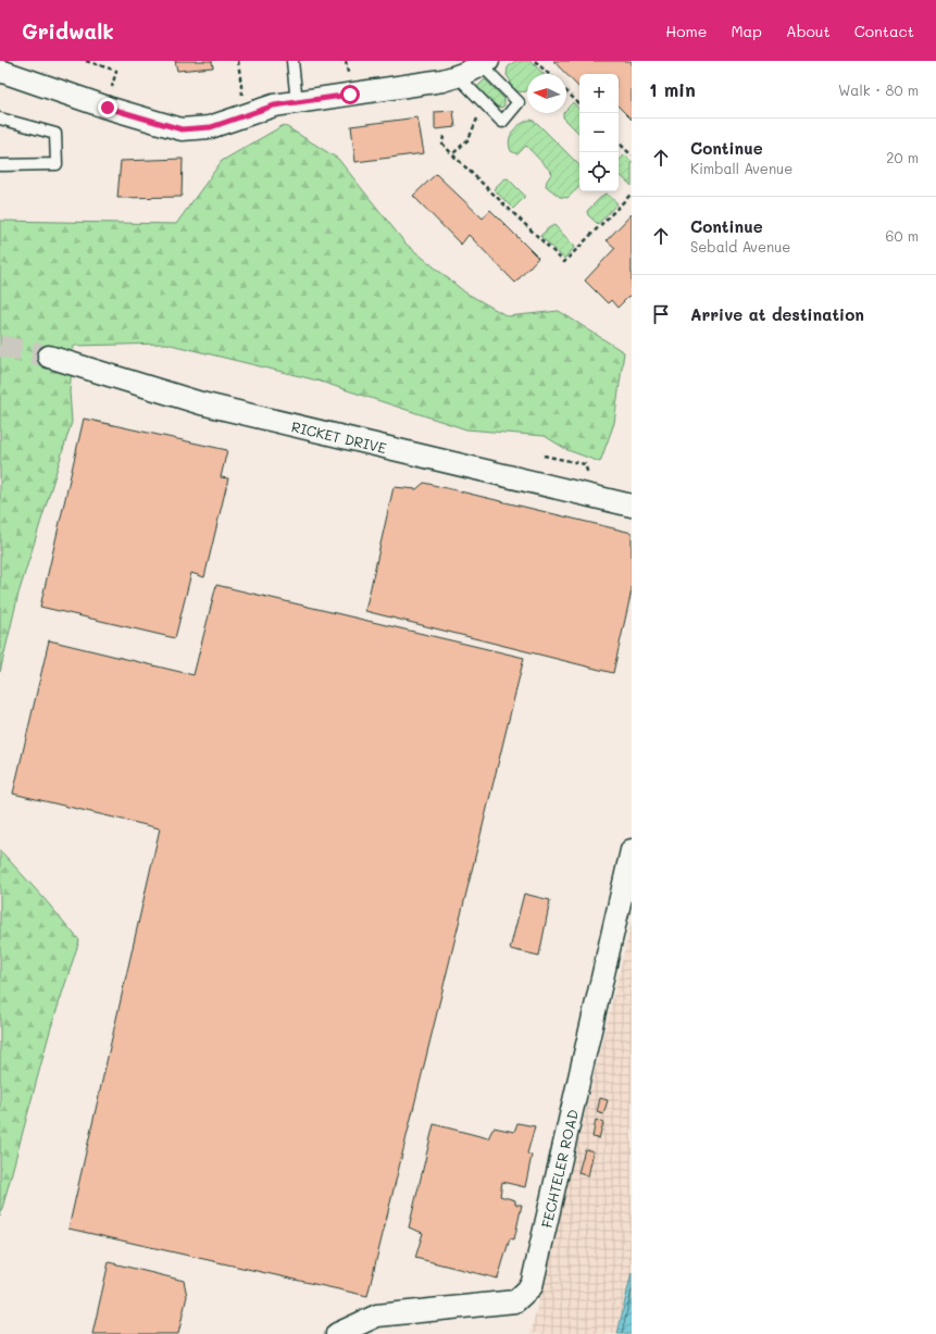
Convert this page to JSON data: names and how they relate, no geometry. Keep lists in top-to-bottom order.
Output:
{
  "streets": {
    "street": ["RICKET DRIVE", "FECHTELER ROAD"]
  },
  "north": "left",
  "page": {
    "header": "Gridwalk",
    "nav": [
      "Home",
      "Map",
      "About",
      "Contact"
    ],
    "heading": ["1 min", "Walk · 80 m"],
    "map_buttons": ["+", "−"],
    "list": [
      ["Continue", "Kimball Avenue", "20 m"],
      ["Continue", "Sebald Avenue", "60 m"],
      "Arrive at destination"
    ]
  }
}
